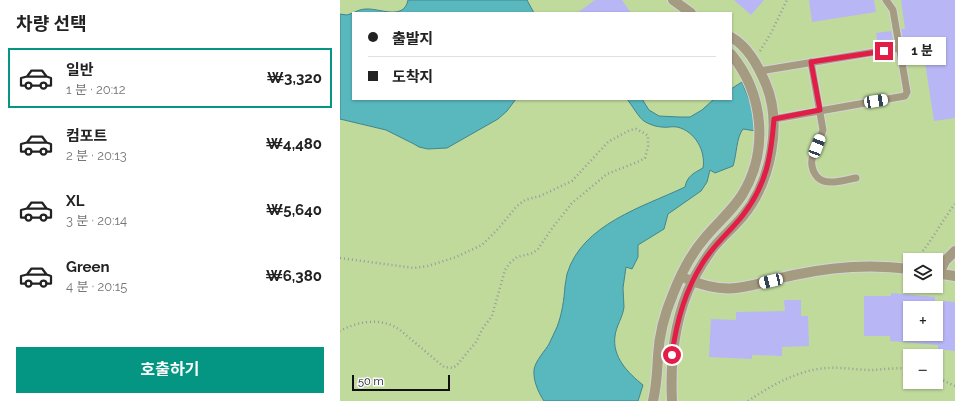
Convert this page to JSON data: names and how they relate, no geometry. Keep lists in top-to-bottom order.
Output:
{
  "scale_bar": "50 m",
  "page": {
    "heading": "차량 선택",
    "banner": ["출발지", "도착지"],
    "bubble": "1 분",
    "list": [
      {
        "name": "일반",
        "note": "1 분 · 20:12",
        "value": "₩3,320"
      },
      {
        "name": "컴포트",
        "note": "2 분 · 20:13",
        "value": "₩4,480"
      },
      {
        "name": "XL",
        "note": "3 분 · 20:14",
        "value": "₩5,640"
      },
      {
        "name": "Green",
        "note": "4 분 · 20:15",
        "value": "₩6,380"
      }
    ],
    "map_buttons": ["+", "−"],
    "buttons": "호출하기",
    "scale": "50 m"
  }
}
